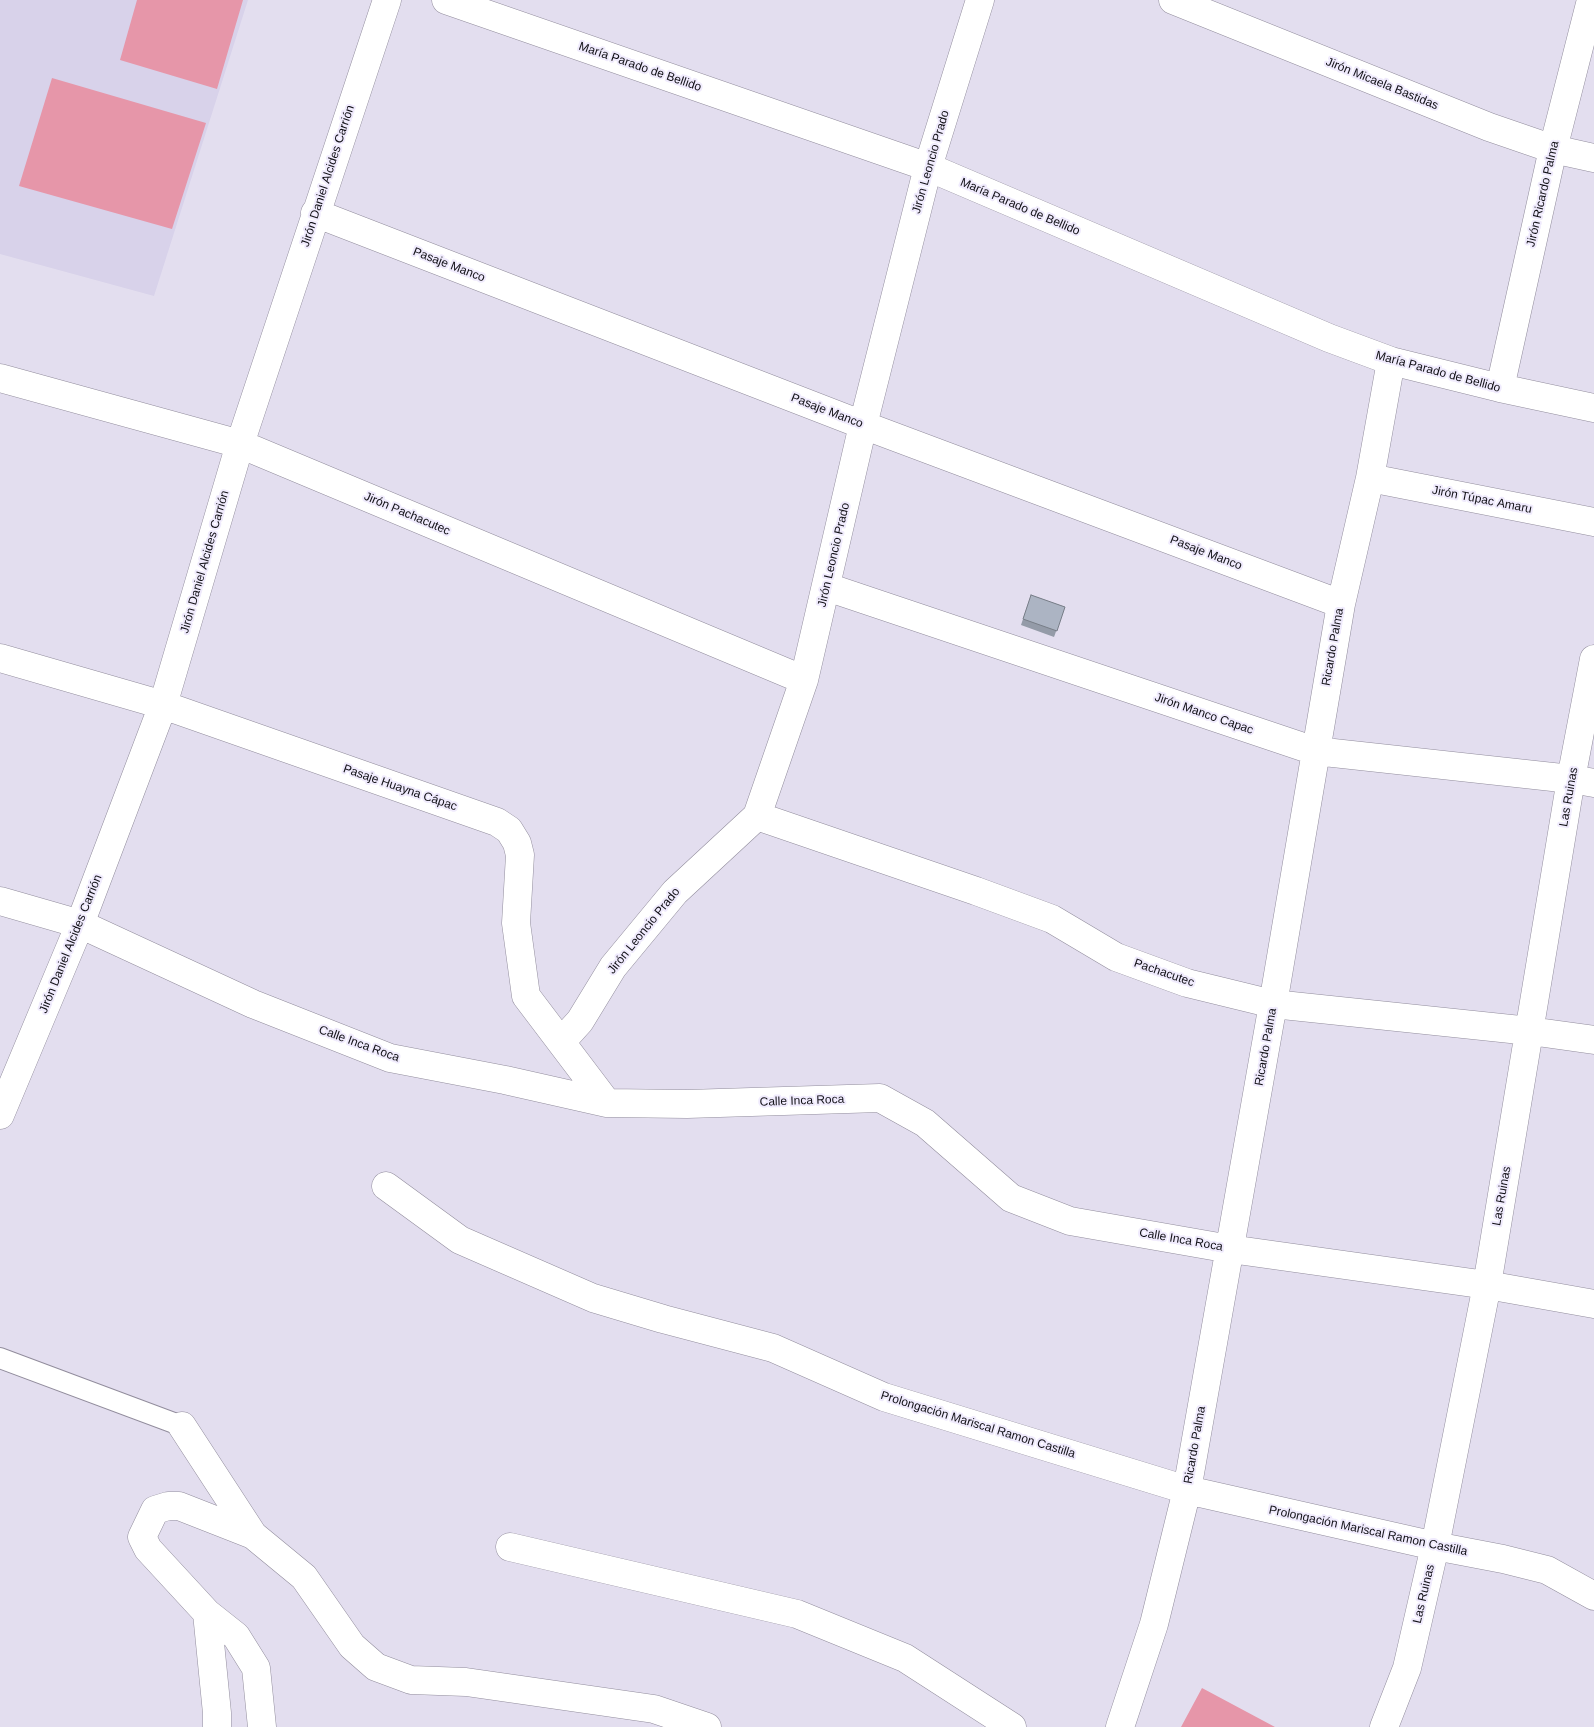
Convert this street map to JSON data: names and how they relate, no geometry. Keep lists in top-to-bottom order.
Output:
{
  "streets": {
    "street": [
      "María Parado de Bellido",
      "Jirón Micaela Bastidas",
      "Jirón Leoncio Prado",
      "Jirón Daniel Alcides Carrión",
      "Jirón Ricardo Palma",
      "Pasaje Manco",
      "Jirón Túpac Amaru",
      "Jirón Pachacutec",
      "Ricardo Palma",
      "Jirón Manco Capac",
      "Pasaje Huayna Cápac",
      "Las Ruinas",
      "Pachacutec",
      "Calle Inca Roca",
      "Prolongación Mariscal Ramon Castilla"
    ]
  },
  "crossings": [
    ["María Parado de Bellido", "Jirón Leoncio Prado"],
    ["María Parado de Bellido", "Jirón Ricardo Palma"],
    ["María Parado de Bellido", "Ricardo Palma"],
    ["Jirón Micaela Bastidas", "Jirón Ricardo Palma"],
    ["Jirón Leoncio Prado", "Pasaje Manco"],
    ["Jirón Leoncio Prado", "Jirón Pachacutec"],
    ["Jirón Leoncio Prado", "Jirón Manco Capac"],
    ["Jirón Leoncio Prado", "Pasaje Huayna Cápac"],
    ["Jirón Leoncio Prado", "Pachacutec"],
    ["Jirón Daniel Alcides Carrión", "Pasaje Manco"],
    ["Jirón Daniel Alcides Carrión", "Jirón Pachacutec"],
    ["Jirón Daniel Alcides Carrión", "Pasaje Huayna Cápac"],
    ["Jirón Daniel Alcides Carrión", "Calle Inca Roca"],
    ["Pasaje Manco", "Ricardo Palma"],
    ["Jirón Túpac Amaru", "Ricardo Palma"],
    ["Ricardo Palma", "Jirón Manco Capac"],
    ["Ricardo Palma", "Pachacutec"],
    ["Ricardo Palma", "Calle Inca Roca"],
    ["Ricardo Palma", "Prolongación Mariscal Ramon Castilla"],
    ["Jirón Manco Capac", "Las Ruinas"],
    ["Pasaje Huayna Cápac", "Calle Inca Roca"],
    ["Las Ruinas", "Pachacutec"],
    ["Las Ruinas", "Calle Inca Roca"],
    ["Las Ruinas", "Prolongación Mariscal Ramon Castilla"]
  ]
}
